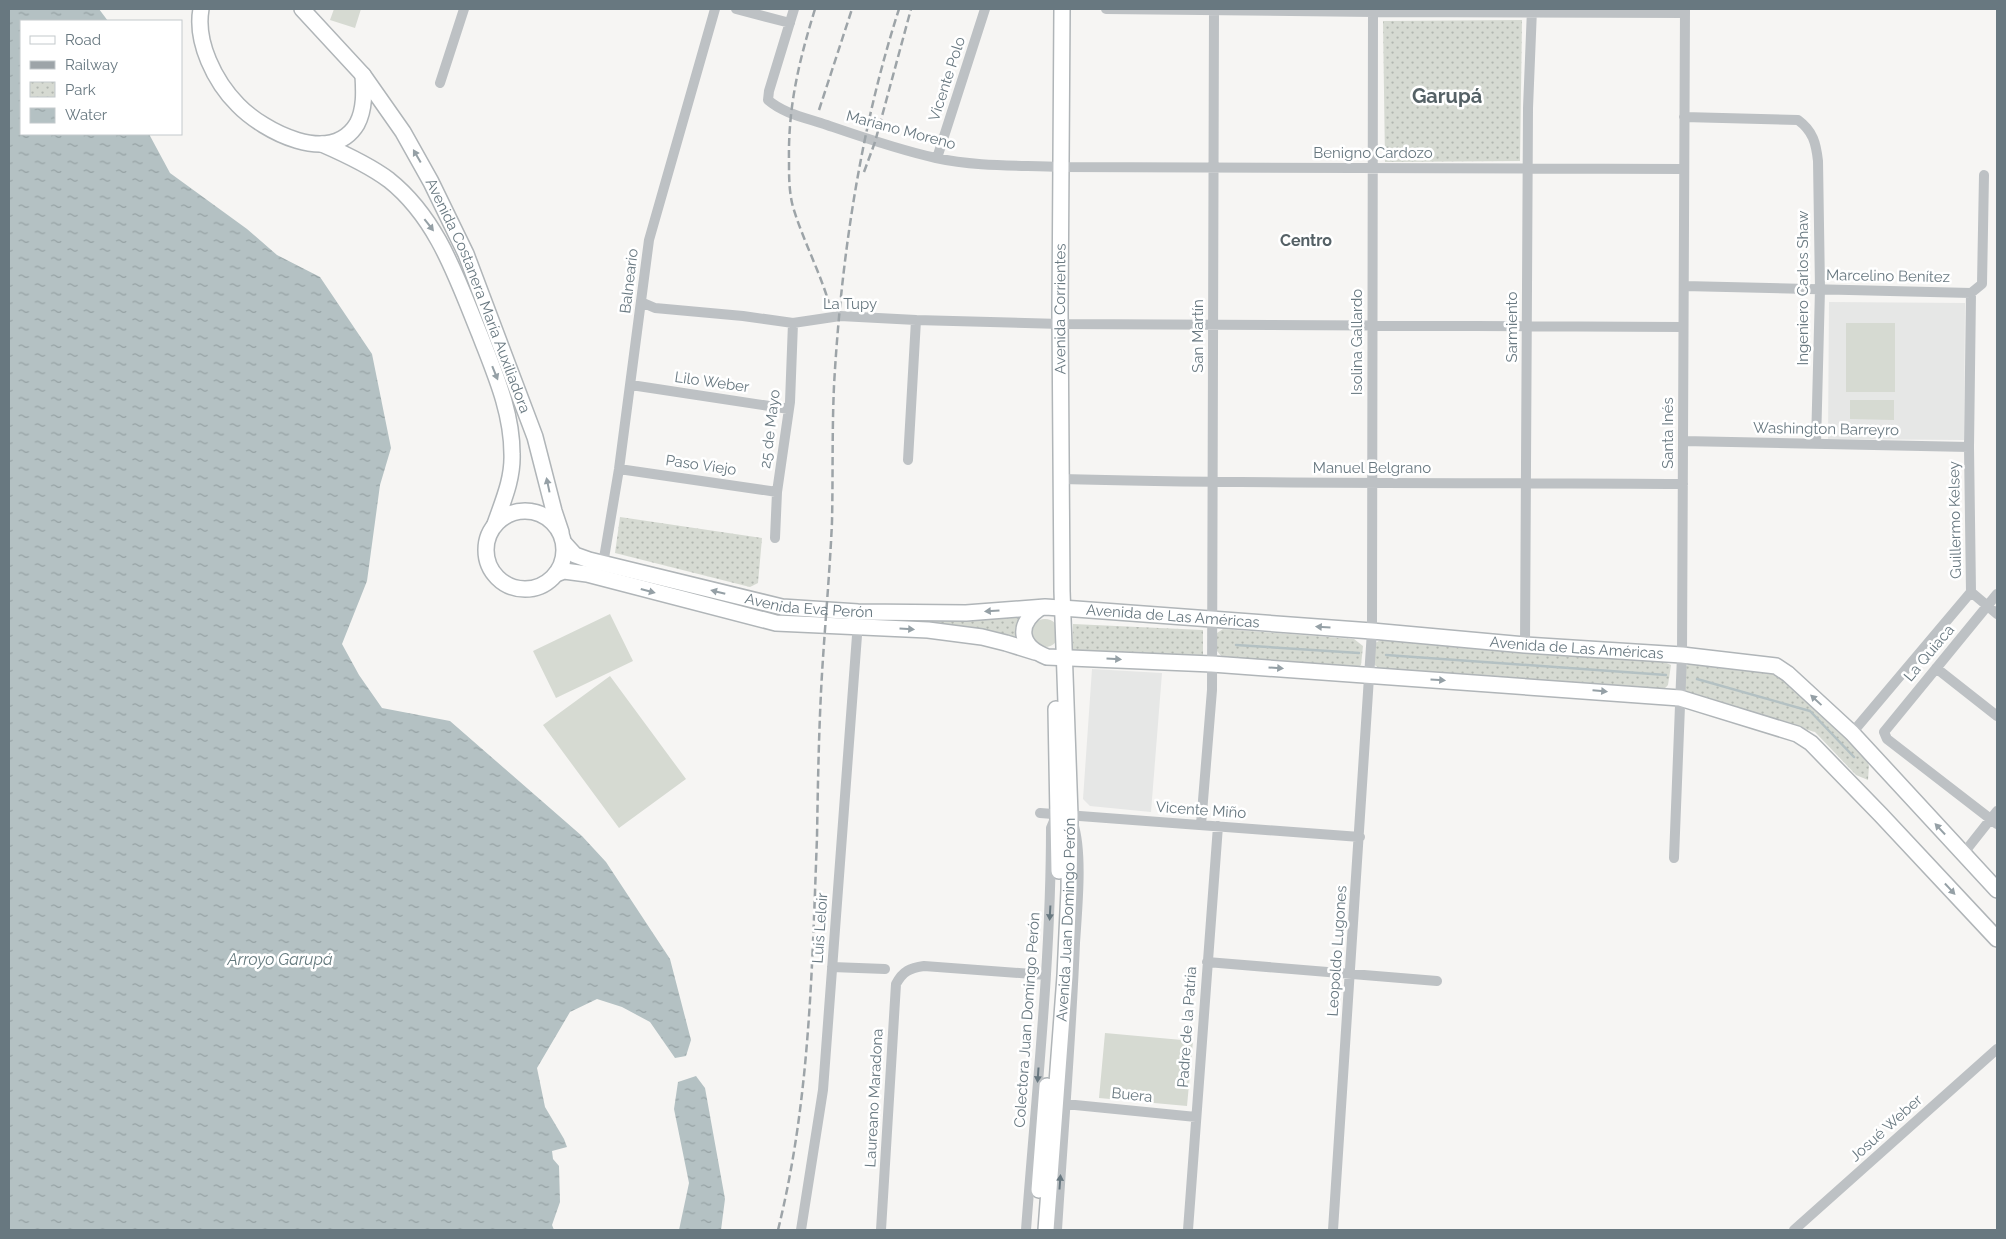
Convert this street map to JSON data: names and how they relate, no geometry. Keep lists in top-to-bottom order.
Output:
{
  "streets": {
    "main road": [
      "Avenida Costanera María Auxiliadora",
      "Avenida Corrientes",
      "Avenida Eva Perón",
      "Avenida de Las Américas",
      "Avenida Juan Domingo Perón"
    ],
    "street": [
      "Vicente Polo",
      "Mariano Moreno",
      "Benigno Cardozo",
      "Marcelino Benítez",
      "Balneario",
      "Ingeniero Carlos Shaw",
      "La Tupy",
      "Sarmiento",
      "San Martín",
      "Isolina Gallardo",
      "Lilo Weber",
      "25 de Mayo",
      "Washington Barreyro",
      "Santa Inés",
      "Paso Viejo",
      "Manuel Belgrano",
      "Guillermo Kelsey",
      "La Quiaca",
      "Vicente Miño",
      "Luis Leloir",
      "Leopoldo Lugones",
      "Colectora Juan Domingo Perón",
      "Padre de la Patria",
      "Buera",
      "Laureano Maradona",
      "Josué Weber"
    ]
  },
  "crossings": [
    ["Vicente Polo", "Mariano Moreno"],
    ["Mariano Moreno", "Benigno Cardozo"],
    ["Mariano Moreno", "Avenida Corrientes"],
    ["Benigno Cardozo", "Avenida Corrientes"],
    ["Benigno Cardozo", "Sarmiento"],
    ["Benigno Cardozo", "San Martín"],
    ["Benigno Cardozo", "Isolina Gallardo"],
    ["Benigno Cardozo", "Santa Inés"],
    ["Marcelino Benítez", "Ingeniero Carlos Shaw"],
    ["Marcelino Benítez", "Santa Inés"],
    ["Marcelino Benítez", "Guillermo Kelsey"],
    ["Balneario", "La Tupy"],
    ["Balneario", "Lilo Weber"],
    ["Balneario", "Paso Viejo"],
    ["Balneario", "Avenida Eva Perón"],
    ["Ingeniero Carlos Shaw", "Washington Barreyro"],
    ["Ingeniero Carlos Shaw", "Santa Inés"],
    ["Avenida Costanera María Auxiliadora", "Avenida Eva Perón"],
    ["La Tupy", "Avenida Corrientes"],
    ["La Tupy", "Sarmiento"],
    ["La Tupy", "San Martín"],
    ["La Tupy", "Isolina Gallardo"],
    ["La Tupy", "25 de Mayo"],
    ["La Tupy", "Santa Inés"],
    ["Avenida Corrientes", "Manuel Belgrano"],
    ["Avenida Corrientes", "Avenida Eva Perón"],
    ["Avenida Corrientes", "Avenida de Las Américas"],
    ["Avenida Corrientes", "Avenida Juan Domingo Perón"],
    ["Sarmiento", "Manuel Belgrano"],
    ["Sarmiento", "Avenida de Las Américas"],
    ["San Martín", "Manuel Belgrano"],
    ["San Martín", "Avenida de Las Américas"],
    ["Isolina Gallardo", "Manuel Belgrano"],
    ["Isolina Gallardo", "Avenida de Las Américas"],
    ["Isolina Gallardo", "Leopoldo Lugones"],
    ["Lilo Weber", "25 de Mayo"],
    ["25 de Mayo", "Paso Viejo"],
    ["Washington Barreyro", "Santa Inés"],
    ["Washington Barreyro", "Guillermo Kelsey"],
    ["Santa Inés", "Manuel Belgrano"],
    ["Santa Inés", "Avenida de Las Américas"],
    ["Guillermo Kelsey", "Avenida de Las Américas"],
    ["Avenida Eva Perón", "Avenida de Las Américas"],
    ["Avenida Eva Perón", "Avenida Juan Domingo Perón"],
    ["Avenida Eva Perón", "Luis Leloir"],
    ["Avenida de Las Américas", "Avenida Juan Domingo Perón"],
    ["Vicente Miño", "Avenida Juan Domingo Perón"],
    ["Vicente Miño", "Leopoldo Lugones"],
    ["Vicente Miño", "Colectora Juan Domingo Perón"],
    ["Vicente Miño", "Padre de la Patria"],
    ["Avenida Juan Domingo Perón", "Colectora Juan Domingo Perón"],
    ["Colectora Juan Domingo Perón", "Laureano Maradona"],
    ["Padre de la Patria", "Buera"]
  ],
  "districts": ["Garupá", "Centro"],
  "water": ["Arroyo Garupá"],
  "legend": [
    "Road",
    "Railway",
    "Park",
    "Water"
  ]
}
